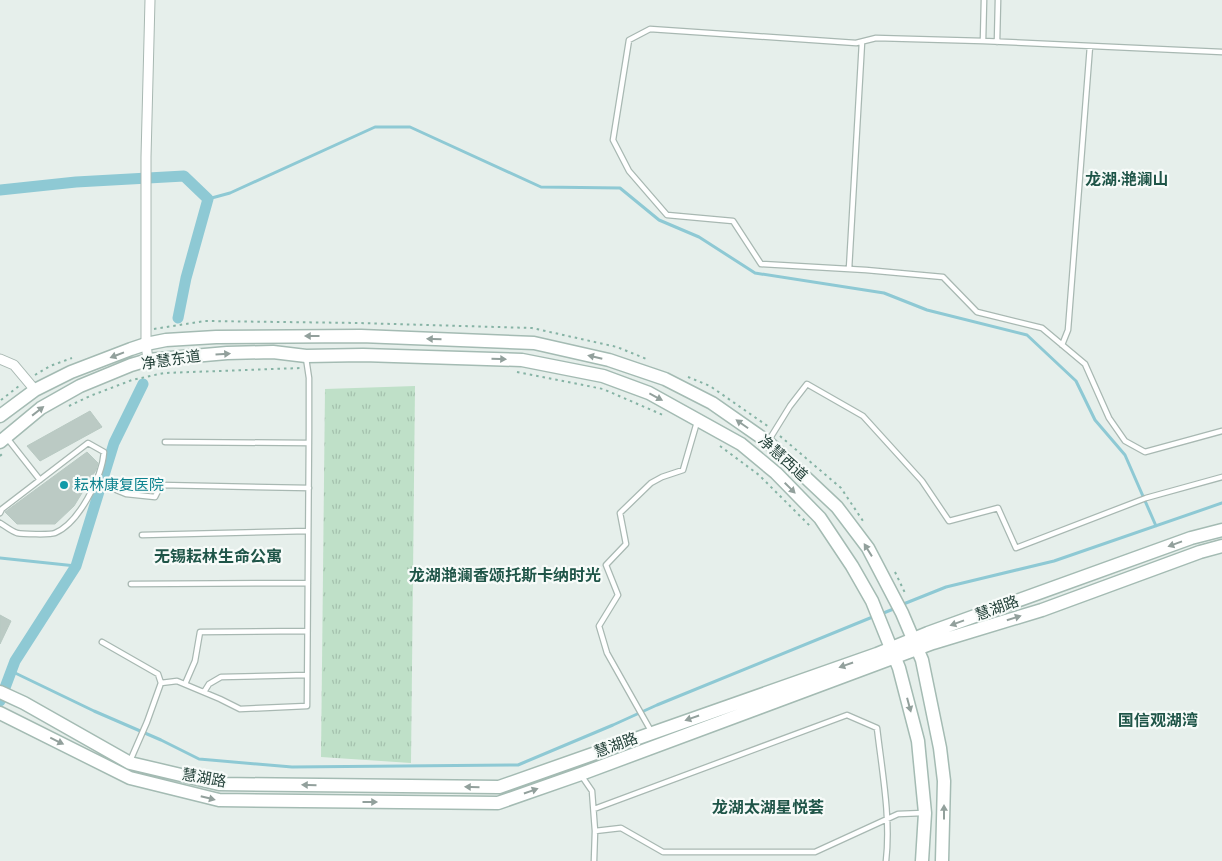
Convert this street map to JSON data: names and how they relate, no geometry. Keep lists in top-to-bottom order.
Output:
{
  "streets": {
    "street": ["净慧东道", "净慧西道", "慧湖路"]
  },
  "crossings": [
    ["净慧东道", "净慧西道"],
    ["净慧西道", "慧湖路"]
  ],
  "districts": [
    "龙湖·滟澜山",
    "无锡耘林生命公寓",
    "龙湖滟澜香颂托斯卡纳时光",
    "国信观湖湾",
    "龙湖太湖星悦荟"
  ],
  "places": ["耘林康复医院"]
}
